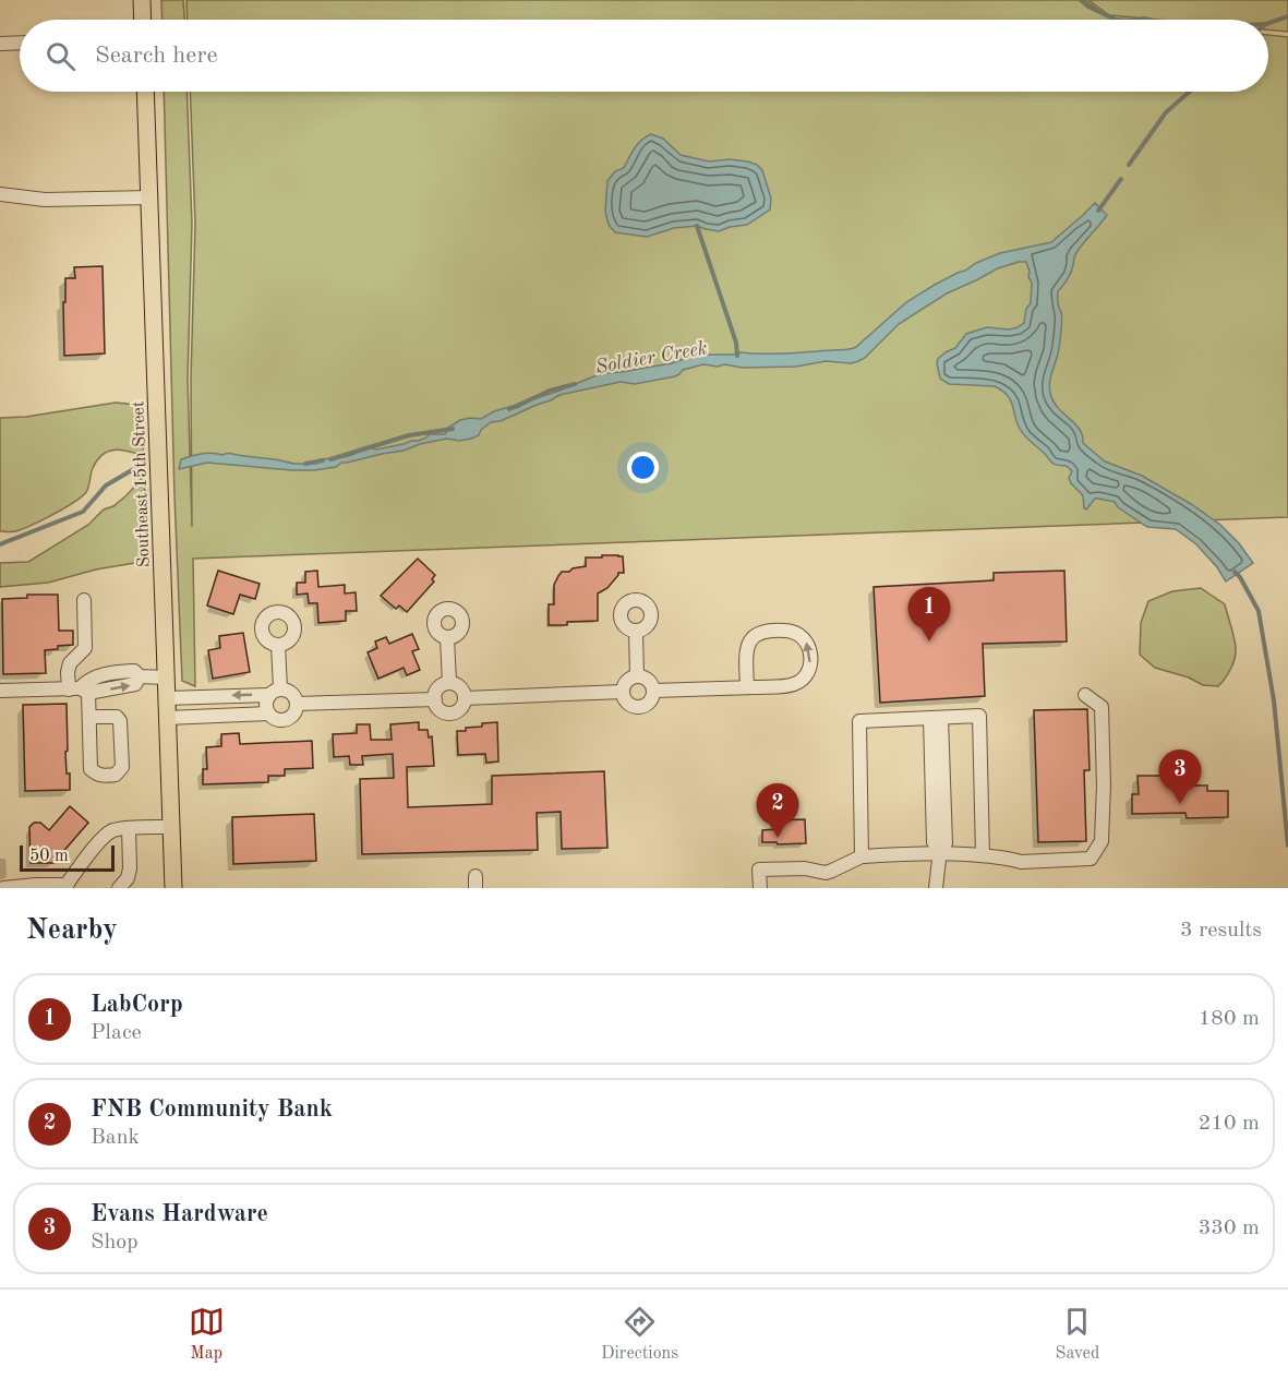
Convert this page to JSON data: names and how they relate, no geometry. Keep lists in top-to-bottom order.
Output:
{
  "streets": {
    "main road": ["Southeast 15th Street"]
  },
  "water": ["Soldier Creek"],
  "scale_bar": "50 m",
  "page": {
    "search": "Search here",
    "pins": ["1", "3", "2"],
    "scale": "50 m",
    "heading": ["Nearby", "3 results"],
    "list": [
      {
        "mark": "1",
        "name": "LabCorp",
        "note": "Place",
        "value": "180 m"
      },
      {
        "mark": "2",
        "name": "FNB Community Bank",
        "note": "Bank",
        "value": "210 m"
      },
      {
        "mark": "3",
        "name": "Evans Hardware",
        "note": "Shop",
        "value": "330 m"
      }
    ],
    "nav": ["Map", "Directions", "Saved"]
  }
}
